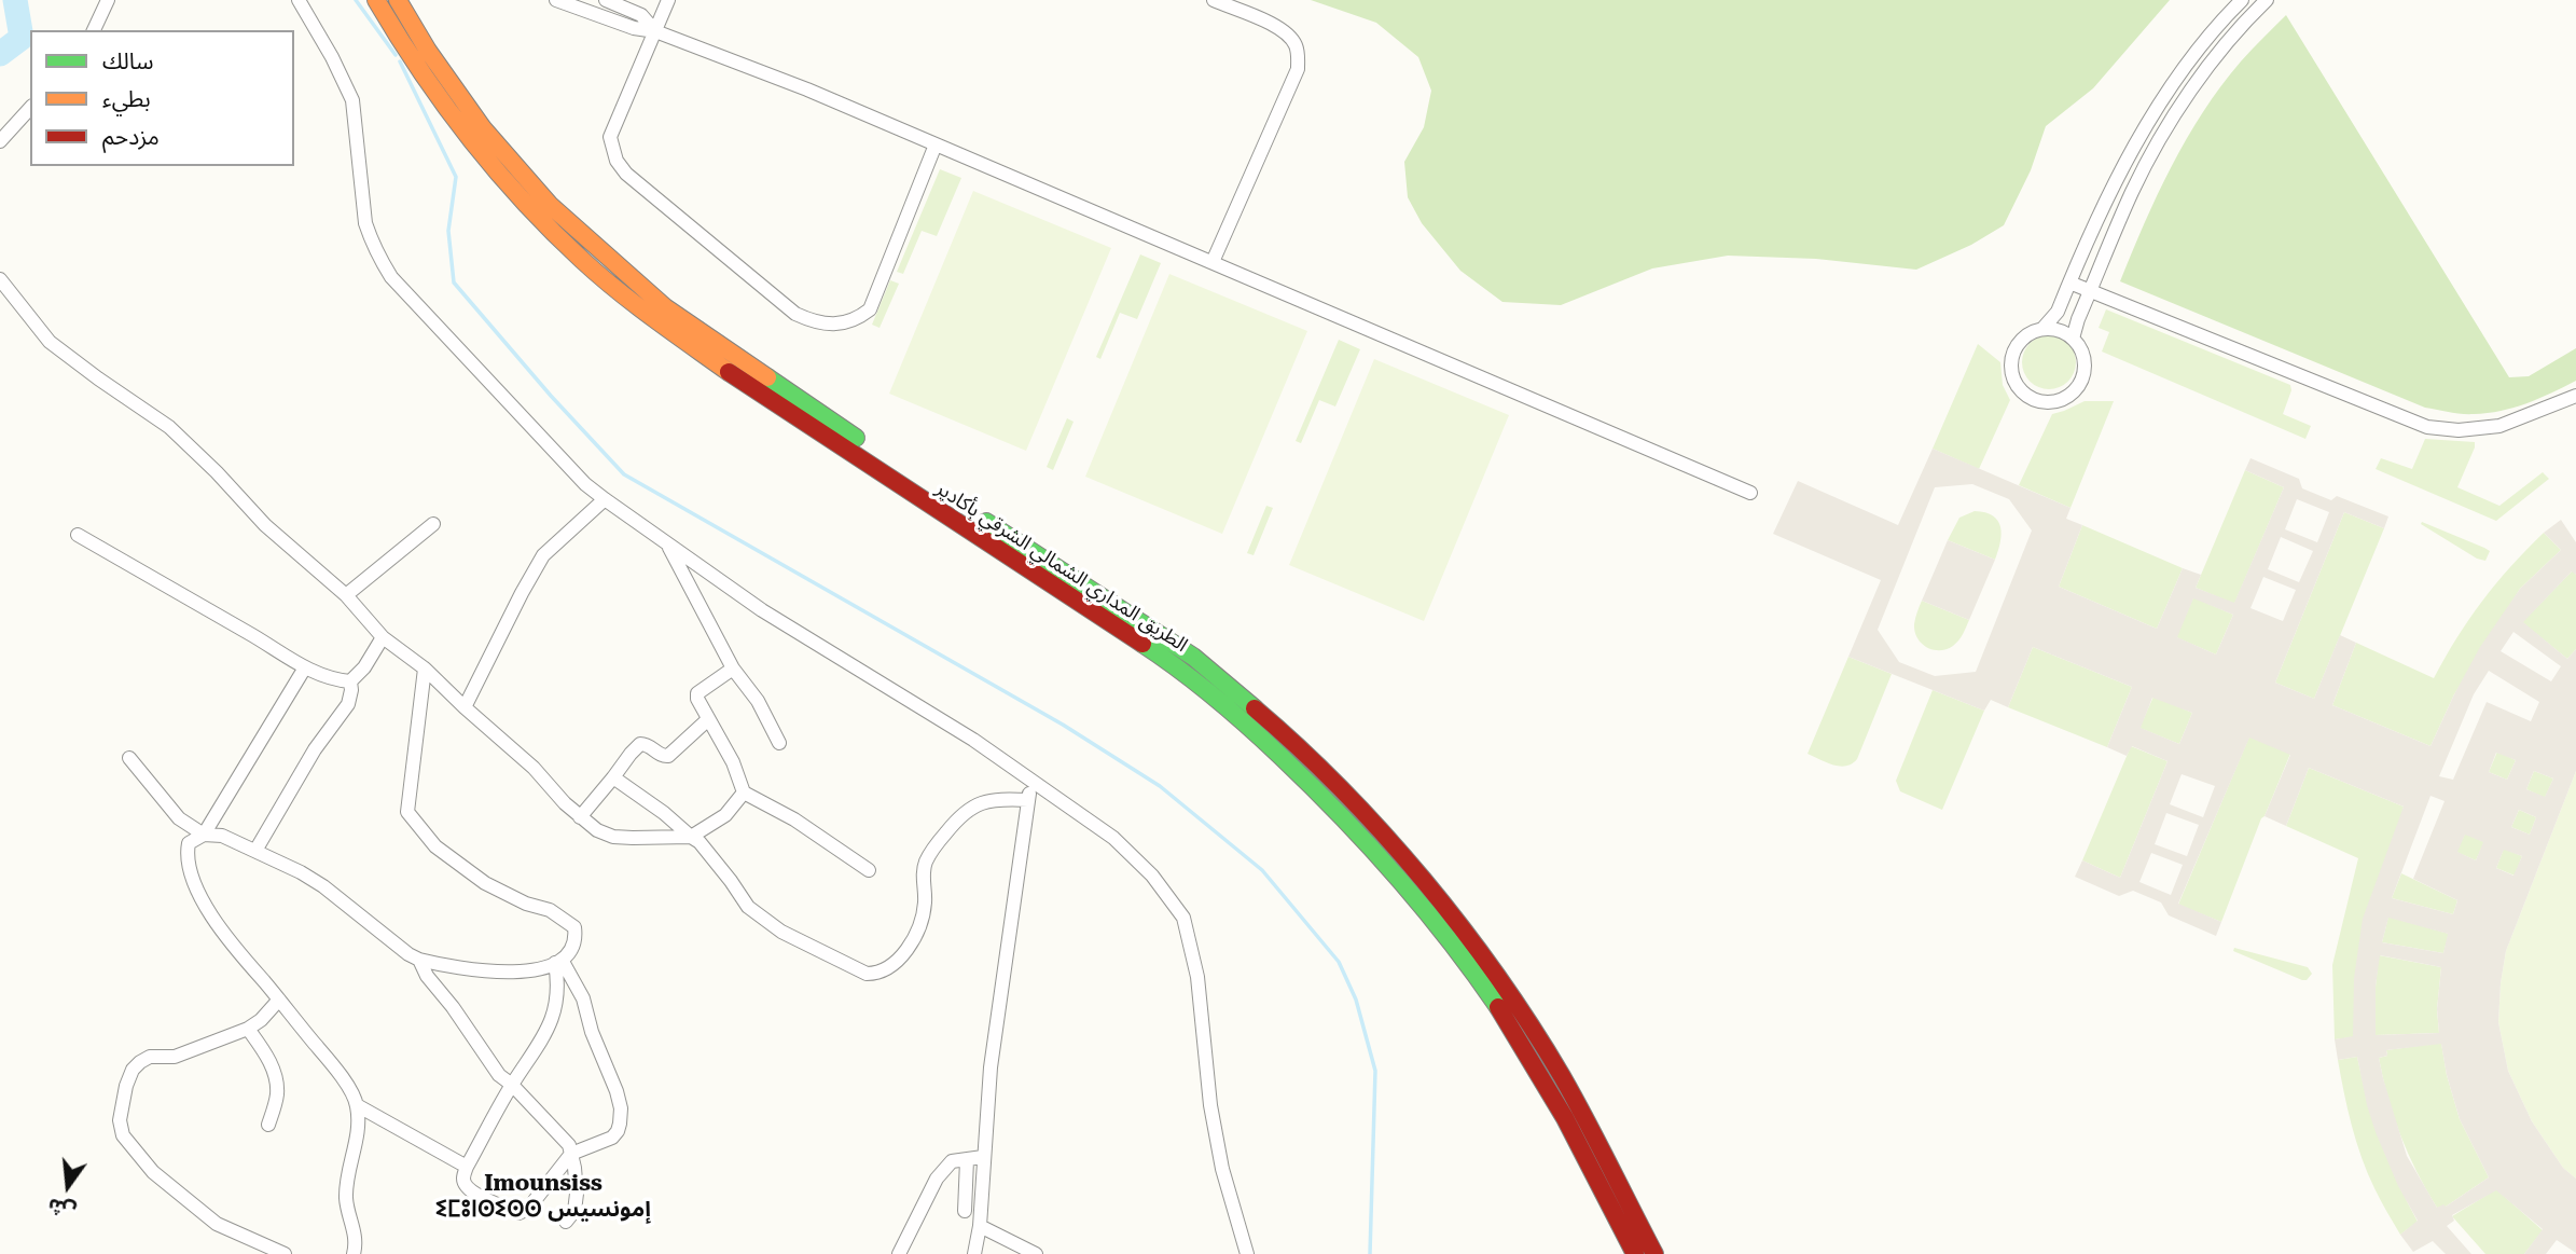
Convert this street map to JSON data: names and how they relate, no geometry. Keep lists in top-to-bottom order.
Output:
{
  "streets": {
    "highway": ["الطريق المداري الشمالي الشرقي بأكادير"]
  },
  "districts": ["Imounsiss ⵉⵎⵓⵏⵙⵉⵙⵙ إمونسيس"],
  "legend": ["سالك", "بطيء", "مزدحم"],
  "north": "bottom"
}
